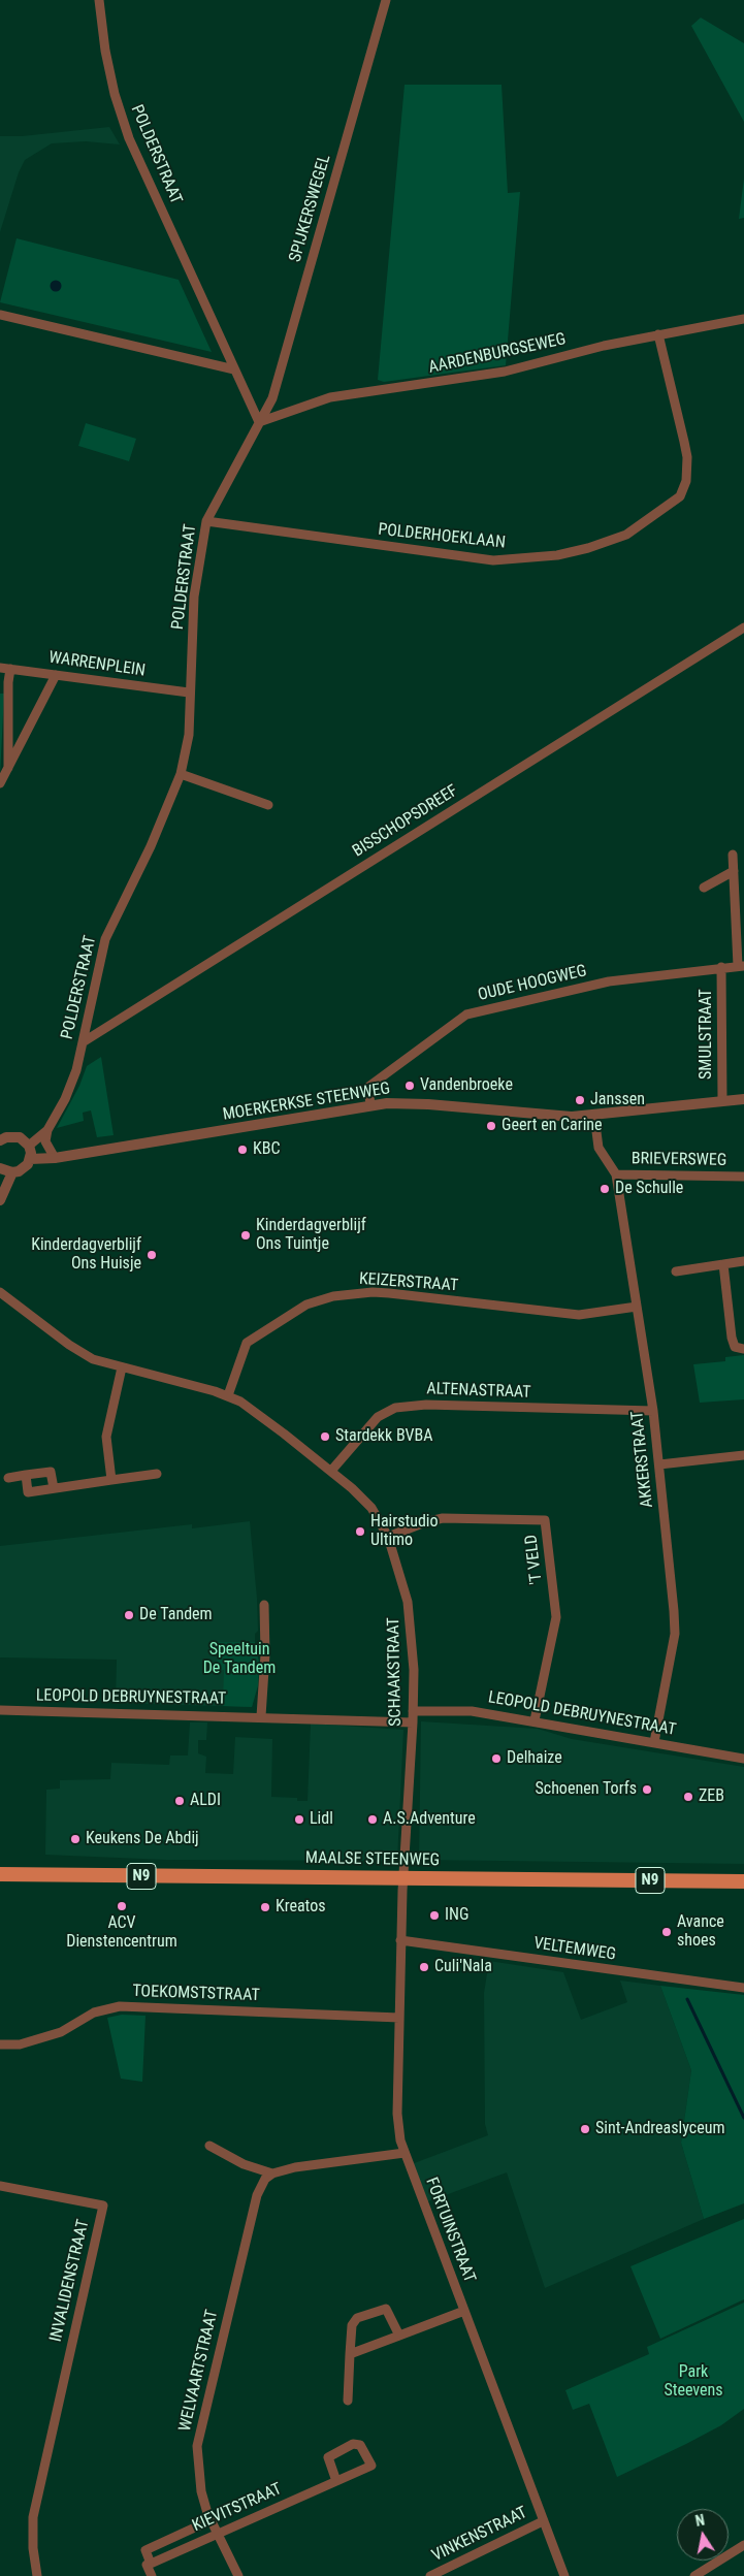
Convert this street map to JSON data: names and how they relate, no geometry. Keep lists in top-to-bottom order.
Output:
{
  "streets": {
    "main road": ["MAALSE STEENWEG", "N9"],
    "street": [
      "POLDERSTRAAT",
      "SPIJKERSWEGEL",
      "AARDENBURGSEWEG",
      "POLDERHOEKLAAN",
      "WARRENPLEIN",
      "BISSCHOPSDREEF",
      "OUDE HOOGWEG",
      "SMULSTRAAT",
      "MOERKERKSE STEENWEG",
      "BRIEVERSWEG",
      "KEIZERSTRAAT",
      "ALTENASTRAAT",
      "AKKERSTRAAT",
      "'T VELD",
      "SCHAAKSTRAAT",
      "LEOPOLD DEBRUYNESTRAAT",
      "VELTEMWEG",
      "TOEKOMSTSTRAAT",
      "FORTUINSTRAAT",
      "INVALIDENSTRAAT",
      "WELVAARTSTRAAT",
      "KIEVITSTRAAT",
      "VINKENSTRAAT"
    ]
  },
  "crossings": [
    ["POLDERSTRAAT", "SPIJKERSWEGEL"],
    ["POLDERSTRAAT", "AARDENBURGSEWEG"],
    ["POLDERSTRAAT", "POLDERHOEKLAAN"],
    ["POLDERSTRAAT", "WARRENPLEIN"],
    ["POLDERSTRAAT", "BISSCHOPSDREEF"],
    ["SPIJKERSWEGEL", "AARDENBURGSEWEG"],
    ["AARDENBURGSEWEG", "POLDERHOEKLAAN"],
    ["OUDE HOOGWEG", "SMULSTRAAT"],
    ["OUDE HOOGWEG", "MOERKERKSE STEENWEG"],
    ["SMULSTRAAT", "MOERKERKSE STEENWEG"],
    ["MOERKERKSE STEENWEG", "BRIEVERSWEG"],
    ["BRIEVERSWEG", "AKKERSTRAAT"],
    ["KEIZERSTRAAT", "AKKERSTRAAT"],
    ["KEIZERSTRAAT", "SCHAAKSTRAAT"],
    ["ALTENASTRAAT", "AKKERSTRAAT"],
    ["ALTENASTRAAT", "SCHAAKSTRAAT"],
    ["AKKERSTRAAT", "LEOPOLD DEBRUYNESTRAAT"],
    ["'T VELD", "SCHAAKSTRAAT"],
    ["'T VELD", "LEOPOLD DEBRUYNESTRAAT"],
    ["SCHAAKSTRAAT", "LEOPOLD DEBRUYNESTRAAT"],
    ["SCHAAKSTRAAT", "MAALSE STEENWEG"],
    ["SCHAAKSTRAAT", "FORTUINSTRAAT"],
    ["MAALSE STEENWEG", "FORTUINSTRAAT"],
    ["VELTEMWEG", "FORTUINSTRAAT"],
    ["TOEKOMSTSTRAAT", "FORTUINSTRAAT"],
    ["FORTUINSTRAAT", "VINKENSTRAAT"],
    ["WELVAARTSTRAAT", "KIEVITSTRAAT"]
  ],
  "parks": ["Speeltuin De Tandem", "Park Steevens"],
  "places": [
    "Vandenbroeke",
    "Janssen",
    "Geert en Carine",
    "KBC",
    "De Schulle",
    "Kinderdagverblijf Ons Tuintje",
    "Kinderdagverblijf Ons Huisje",
    "Stardekk BVBA",
    "Hairstudio Ultimo",
    "De Tandem",
    "Delhaize",
    "Schoenen Torfs",
    "ZEB",
    "ALDI",
    "Lidl",
    "A.S.Adventure",
    "Keukens De Abdij",
    "ACV Dienstencentrum",
    "Kreatos",
    "ING",
    "Avance shoes",
    "Culi'Nala",
    "Sint-Andreaslyceum"
  ],
  "north": "top"
}
